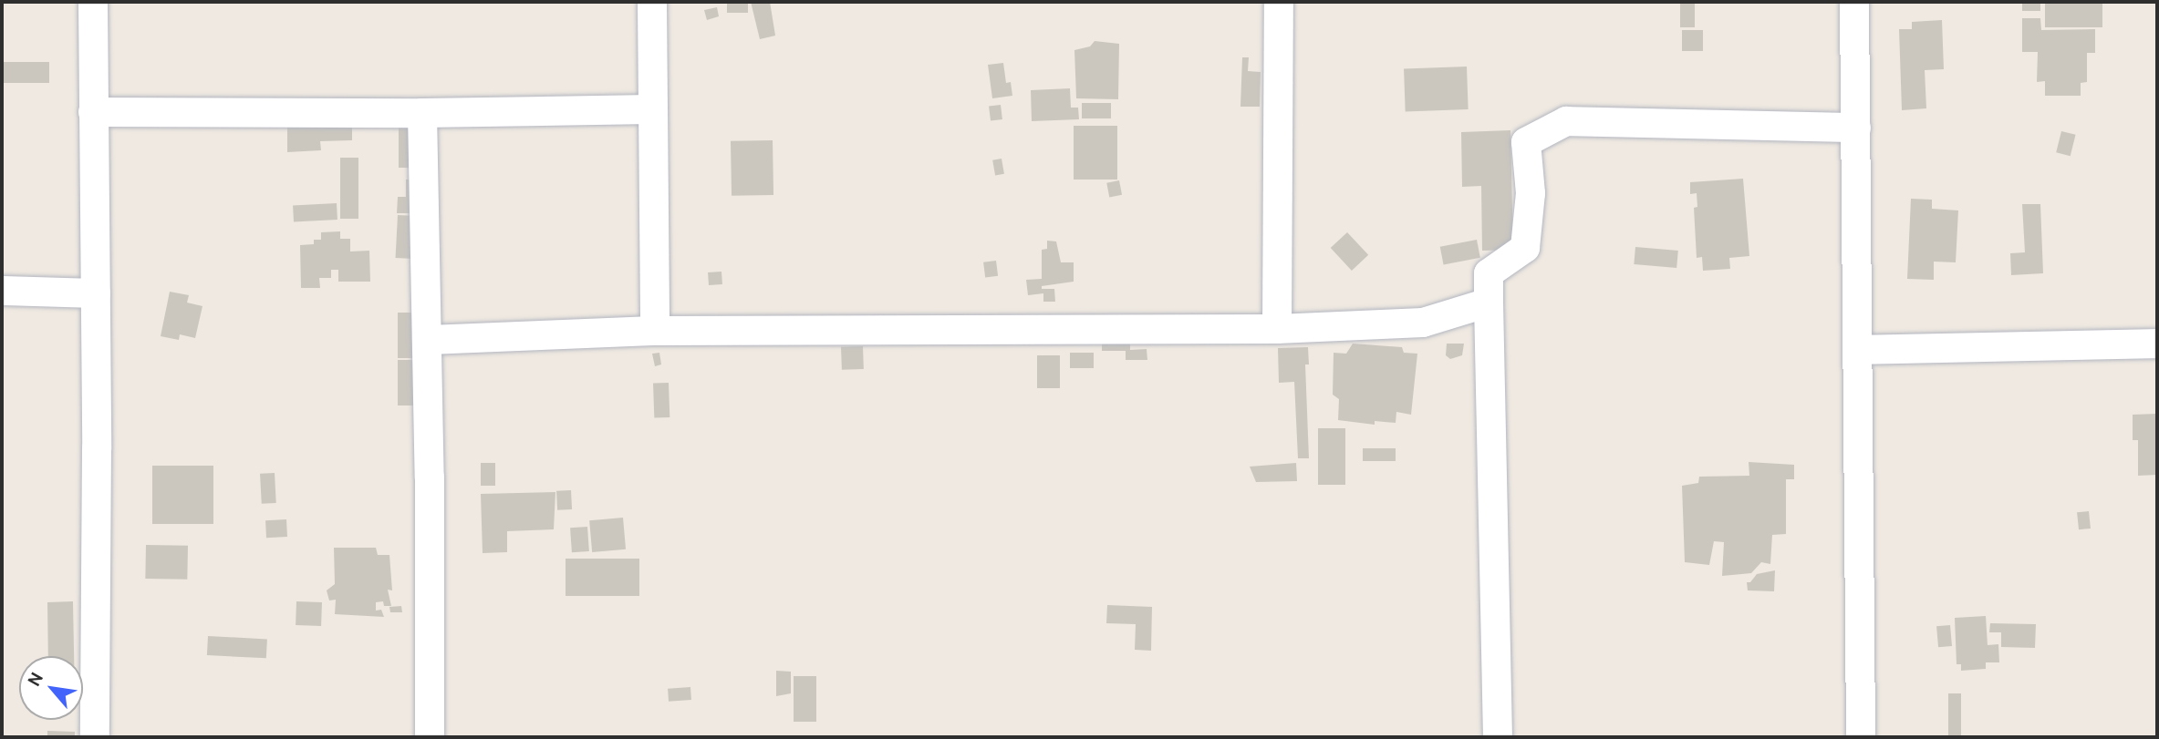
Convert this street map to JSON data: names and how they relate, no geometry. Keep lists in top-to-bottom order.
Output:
{
  "north": "top left"
}
